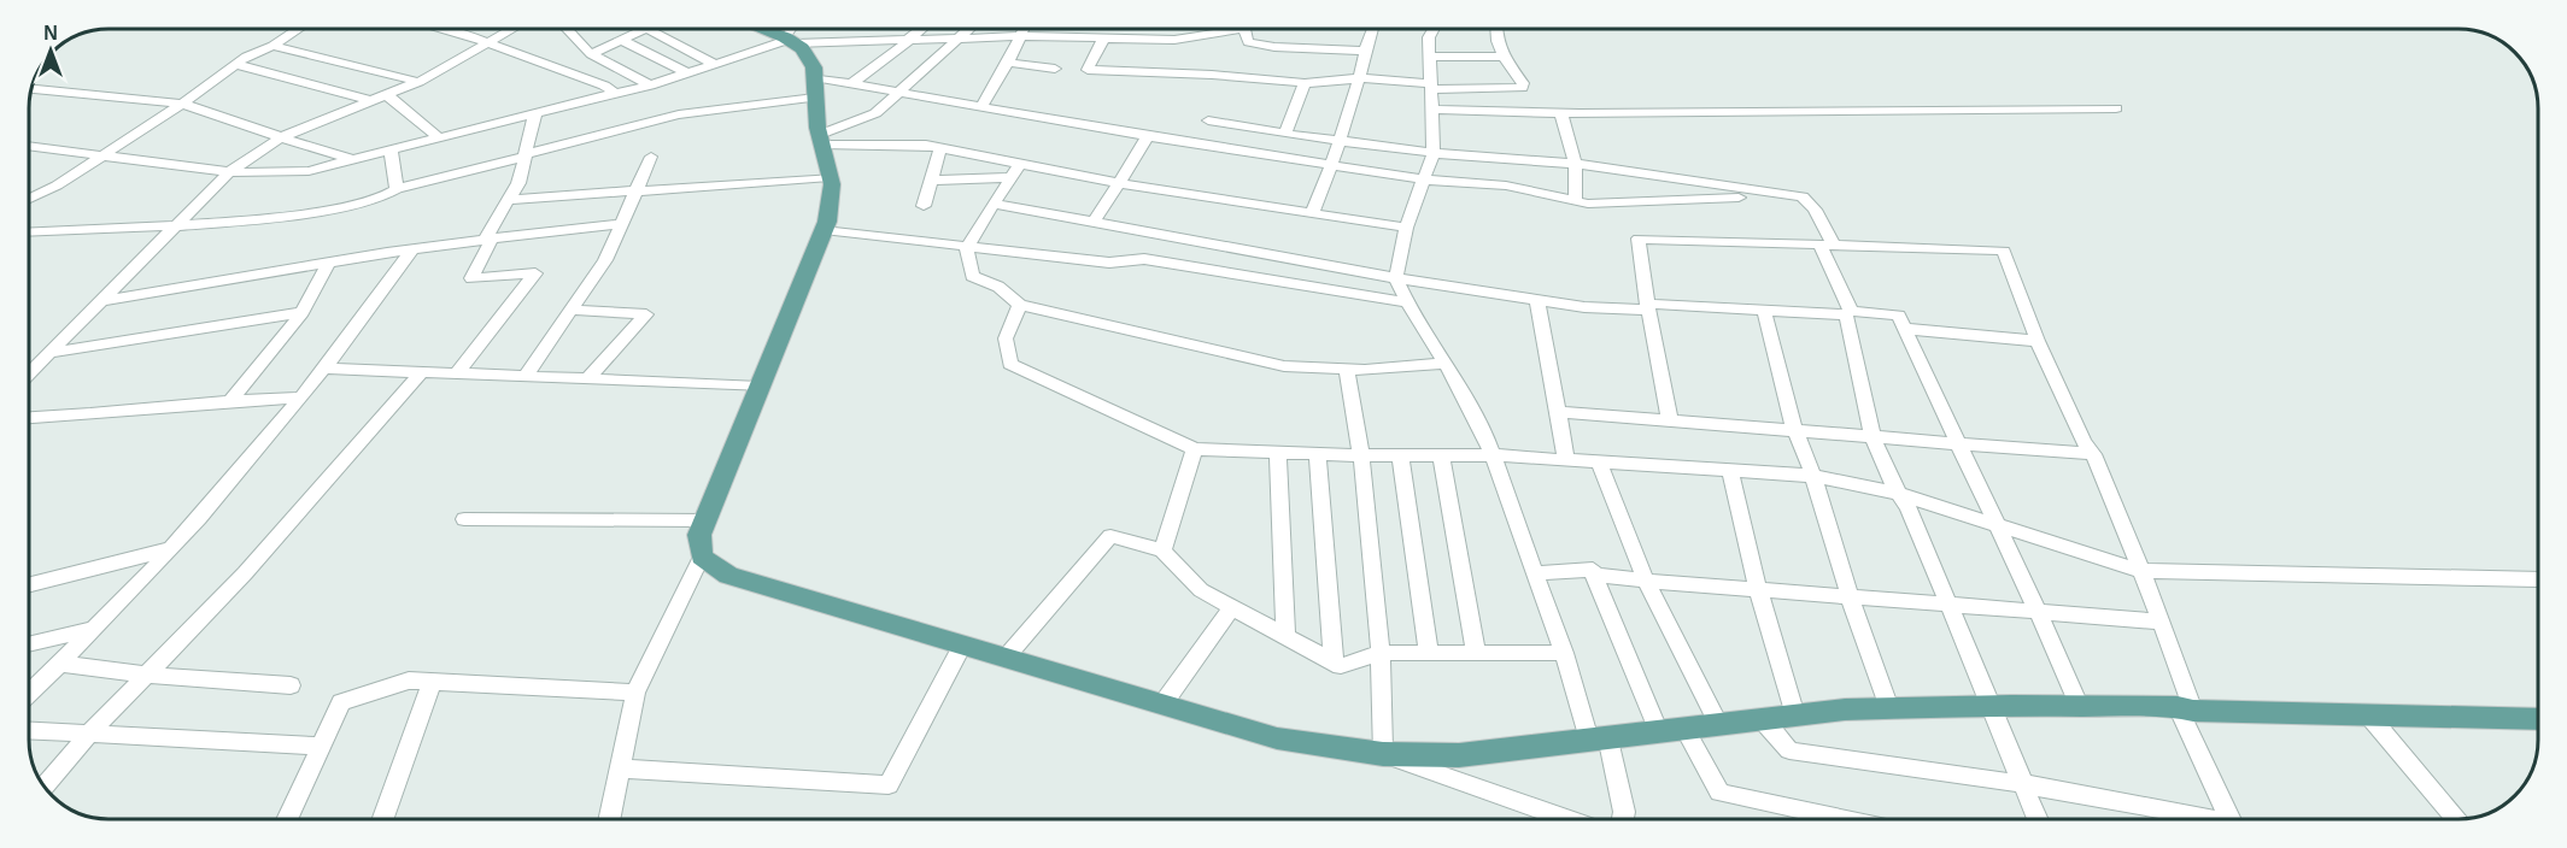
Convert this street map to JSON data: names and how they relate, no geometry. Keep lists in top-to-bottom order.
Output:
{
  "north": "top"
}
